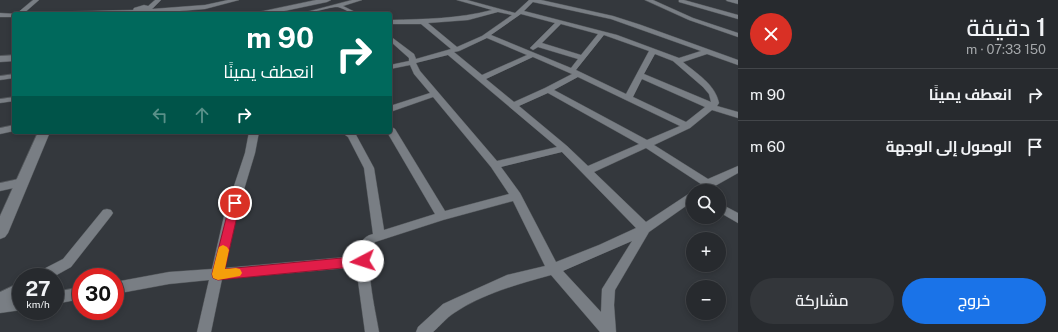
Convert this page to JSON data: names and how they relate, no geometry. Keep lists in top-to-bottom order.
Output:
{
  "page": {
    "heading": ["1 دقيقة", "150 m · 07:33"],
    "turn": ["90 m", "انعطف يمينًا"],
    "list": [
      {
        "name": "انعطف يمينًا",
        "value": "90 m"
      },
      {
        "name": "الوصول إلى الوجهة",
        "value": "60 m"
      }
    ],
    "map_buttons": ["+", "−"],
    "speed": "27 km/h",
    "limit": "30",
    "buttons": ["خروج", "مشاركة"]
  }
}
